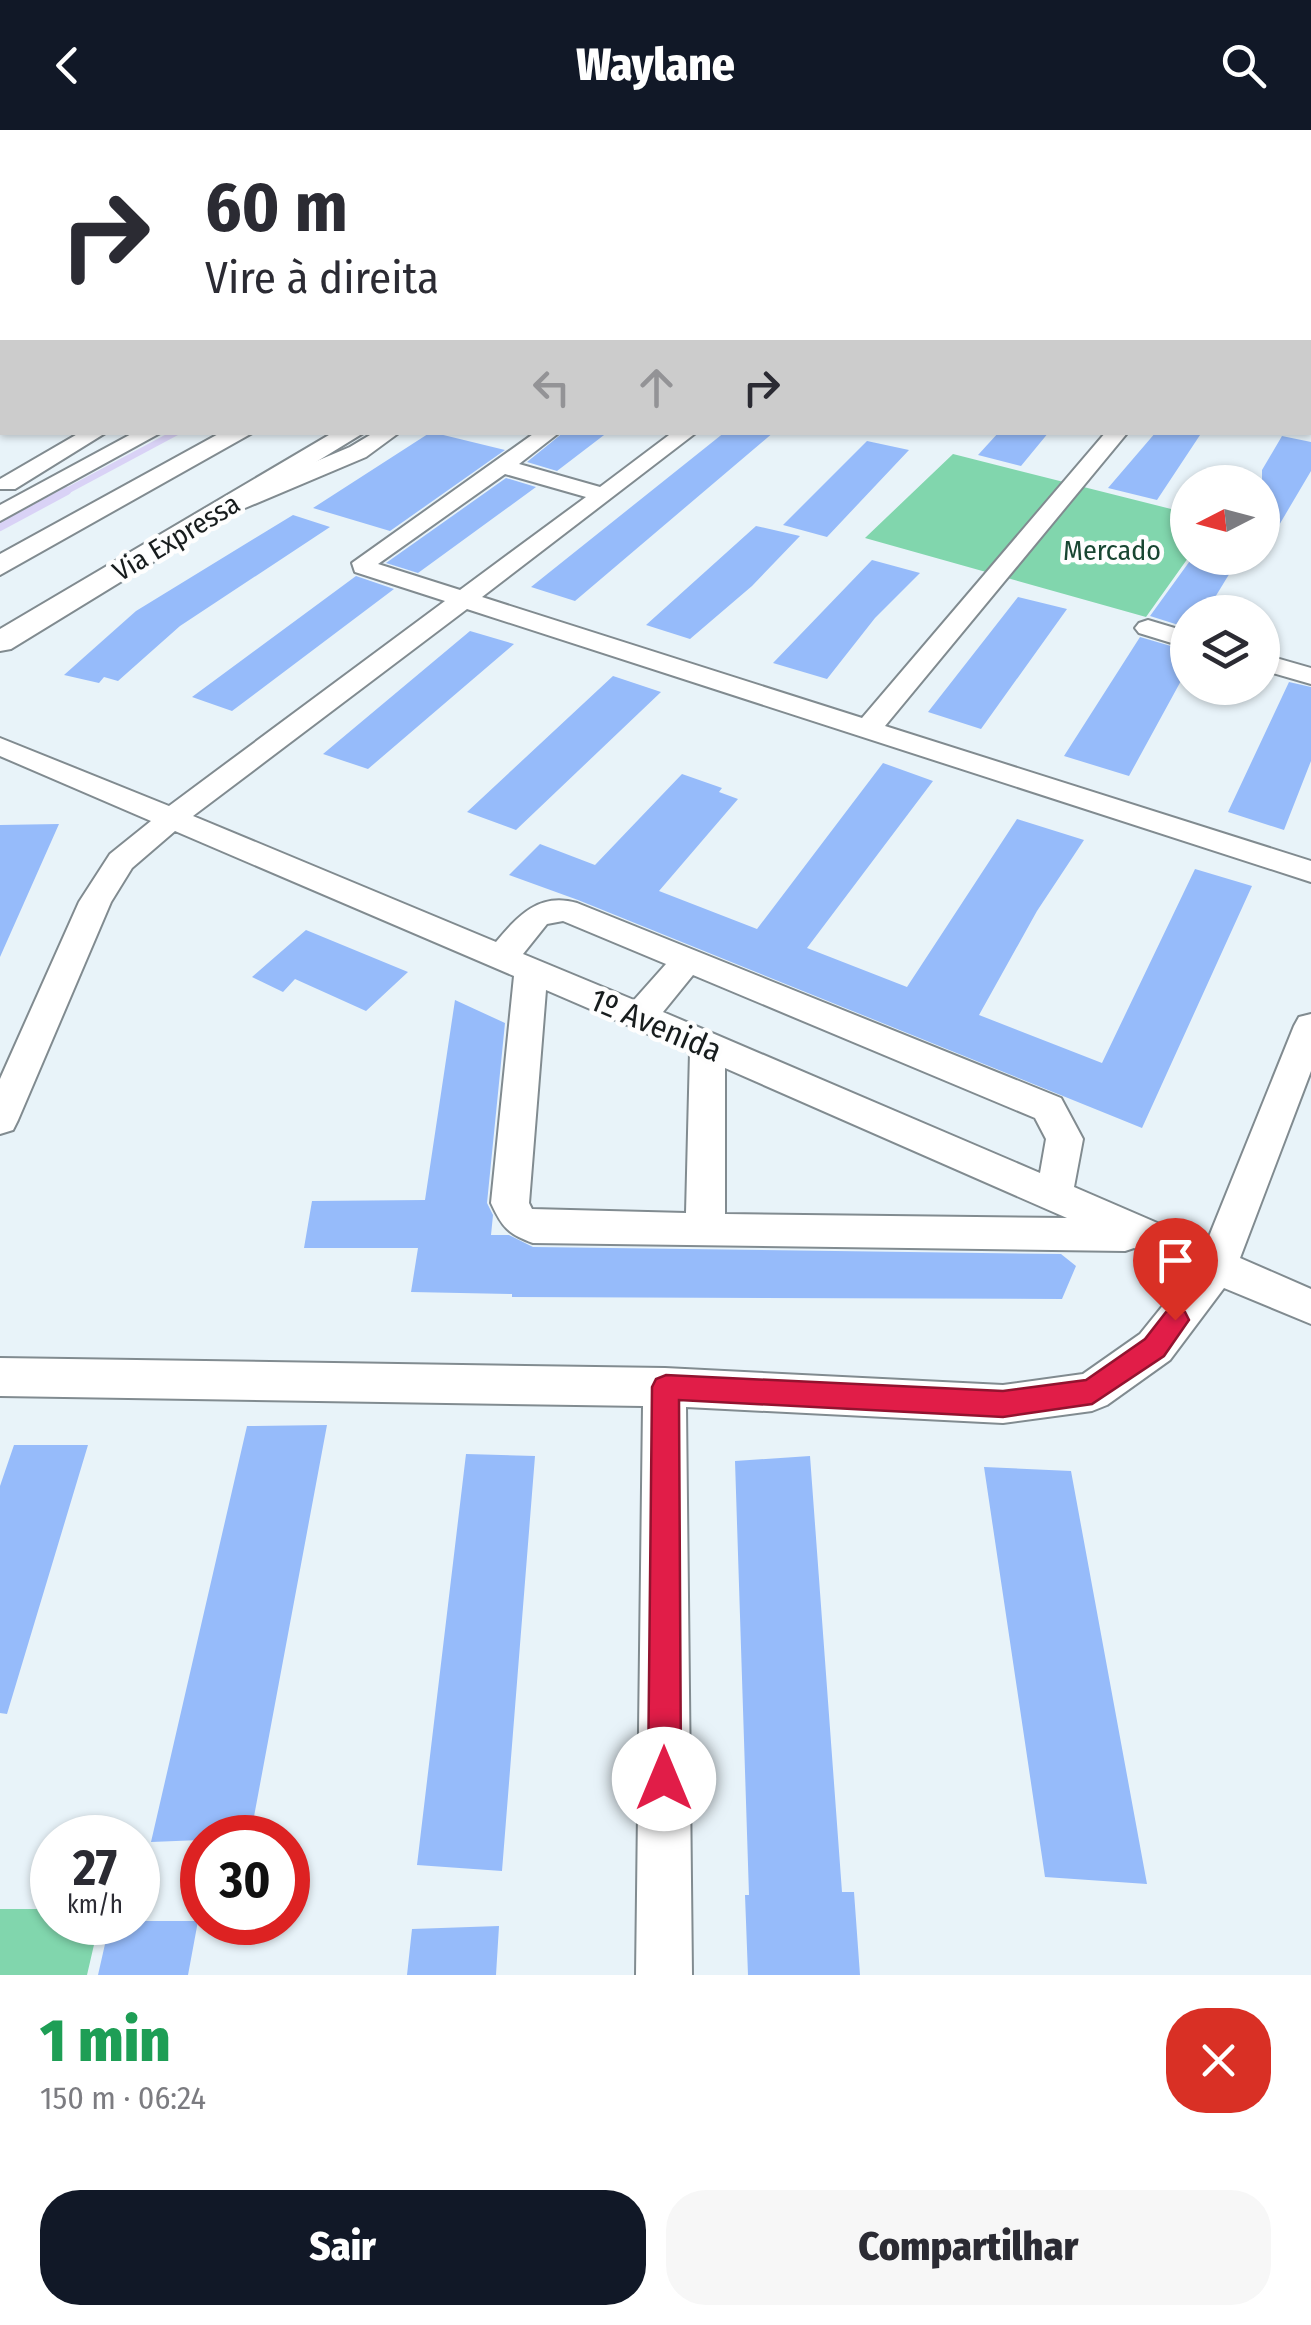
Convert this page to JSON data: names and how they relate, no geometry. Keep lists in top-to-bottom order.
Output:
{
  "streets": {
    "main road": ["Via Expressa"],
    "street": ["1º Avenida"]
  },
  "parks": ["Mercado"],
  "north": "left",
  "page": {
    "header": "Waylane",
    "turn": ["60 m", "Vire à direita"],
    "speed": "27 km/h",
    "limit": "30",
    "heading": ["1 min", "150 m · 06:24"],
    "buttons": ["Sair", "Compartilhar"]
  }
}
